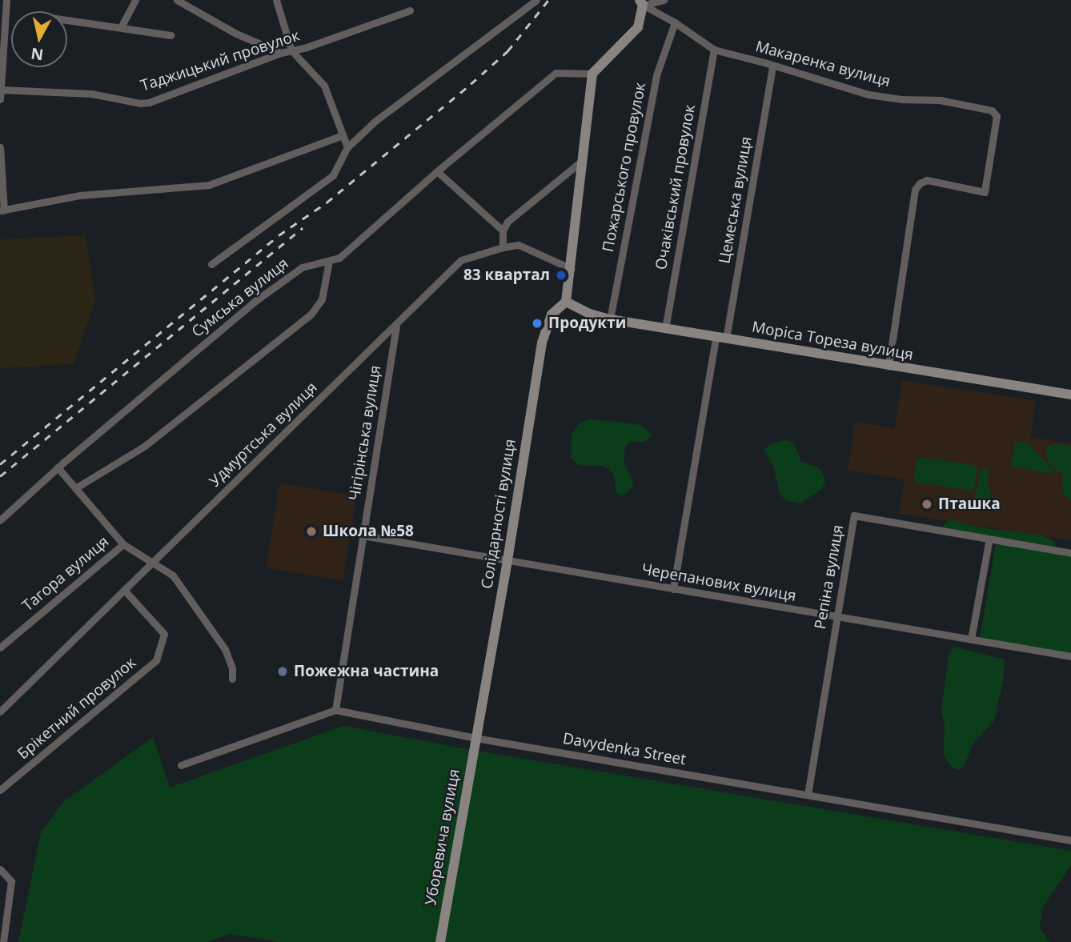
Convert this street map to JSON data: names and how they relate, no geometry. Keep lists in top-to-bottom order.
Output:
{
  "streets": {
    "street": [
      "Таджицький провулок",
      "Макаренка вулиця",
      "Пожарського провулок",
      "Очакiвський провулок",
      "Цемеська вулиця",
      "Сумська вулиця",
      "Моріса Тореза вулиця",
      "Чiгiрiнська вулиця",
      "Удмуртська вулиця",
      "Солідарності вулиця",
      "Тагора вулиця",
      "Репiна вулиця",
      "Черепанових вулиця",
      "Брiкетний провулок",
      "Davydenka Street",
      "Уборевича вулиця"
    ]
  },
  "crossings": [
    ["Макаренка вулиця", "Пожарського провулок"],
    ["Макаренка вулиця", "Очакiвський провулок"],
    ["Макаренка вулиця", "Цемеська вулиця"],
    ["Макаренка вулиця", "Моріса Тореза вулиця"],
    ["Пожарського провулок", "Моріса Тореза вулиця"],
    ["Очакiвський провулок", "Моріса Тореза вулиця"],
    ["Цемеська вулиця", "Моріса Тореза вулиця"],
    ["Цемеська вулиця", "Черепанових вулиця"],
    ["Моріса Тореза вулиця", "Солідарності вулиця"],
    ["Чiгiрiнська вулиця", "Удмуртська вулиця"],
    ["Чiгiрiнська вулиця", "Черепанових вулиця"],
    ["Чiгiрiнська вулиця", "Davydenka Street"],
    ["Удмуртська вулиця", "Брiкетний провулок"],
    ["Солідарності вулиця", "Черепанових вулиця"],
    ["Солідарності вулиця", "Davydenka Street"],
    ["Солідарності вулиця", "Уборевича вулиця"],
    ["Репiна вулиця", "Черепанових вулиця"],
    ["Репiна вулиця", "Davydenka Street"],
    ["Davydenka Street", "Уборевича вулиця"]
  ],
  "places": [
    "83 квартал",
    "Продукти",
    "Пташка",
    "Школа №58",
    "Пожежна частина"
  ],
  "north": "bottom"
}
